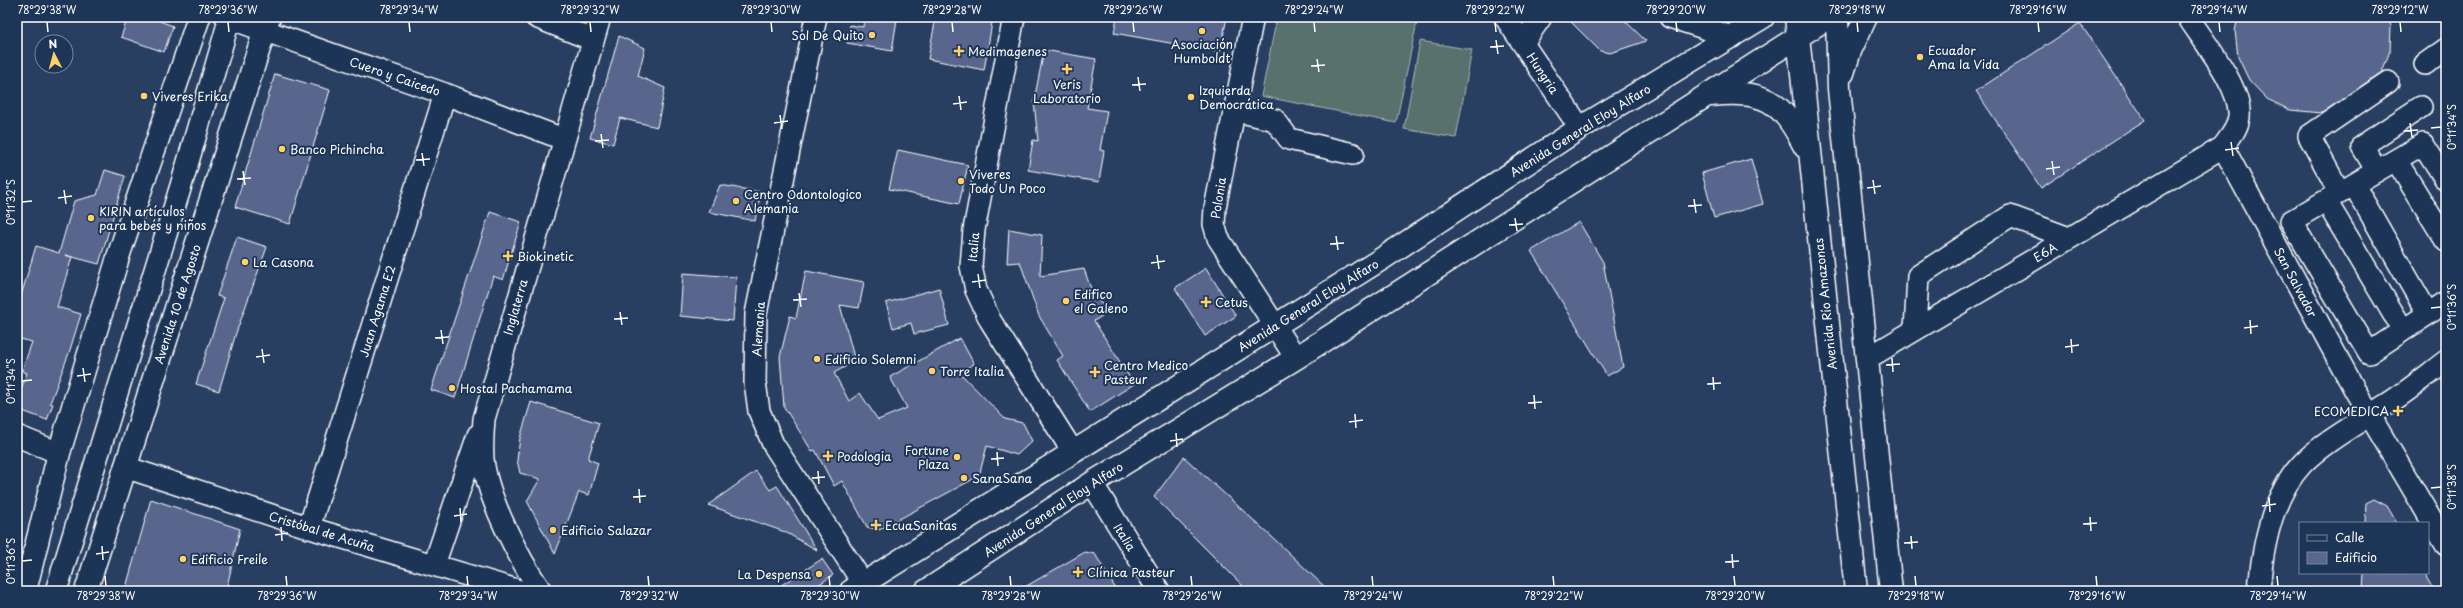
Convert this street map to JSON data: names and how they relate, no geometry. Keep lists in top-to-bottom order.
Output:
{
  "streets": {
    "main road": ["Avenida General Eloy Alfaro", "Avenida 10 de Agosto", "Avenida Río Amazonas"],
    "street": [
      "Hungria",
      "Cuero y Caicedo",
      "Polonia",
      "Italia",
      "E6A",
      "San Salvador",
      "Inglaterra",
      "Juan Agama E2",
      "Alemania",
      "Cristóbal de Acuña"
    ]
  },
  "crossings": [
    ["Hungria", "Avenida General Eloy Alfaro"],
    ["Cuero y Caicedo", "Avenida 10 de Agosto"],
    ["Cuero y Caicedo", "Inglaterra"],
    ["Cuero y Caicedo", "Juan Agama E2"],
    ["Avenida General Eloy Alfaro", "Polonia"],
    ["Avenida General Eloy Alfaro", "Italia"],
    ["Avenida General Eloy Alfaro", "Avenida Río Amazonas"],
    ["Avenida General Eloy Alfaro", "Alemania"],
    ["E6A", "San Salvador"],
    ["Avenida 10 de Agosto", "Cristóbal de Acuña"],
    ["Juan Agama E2", "Cristóbal de Acuña"]
  ],
  "places": {
    "other": [
      "Asociación Humboldt",
      "Sol De Quito",
      "Ecuador Ama la Vida",
      "Viveres Erika",
      "Izquierda Democrática",
      "Banco Pichincha",
      "Viveres Todo Un Poco",
      "Centro Odontologico Alemania",
      "KIRIN artículos para bebés y niños",
      "La Casona",
      "Edifico el Galeno",
      "Edificio Solemni",
      "Torre Italia",
      "Hostal Pachamama",
      "Fortune Plaza",
      "SanaSana",
      "Edificio Salazar",
      "Edificio Freile",
      "La Despensa"
    ],
    "health": [
      "Medimagenes",
      "Veris Laboratorio",
      "Biokinetic",
      "Cetus",
      "Centro Medico Pasteur",
      "ECOMEDICA",
      "Podologia",
      "EcuaSanitas",
      "Clínica Pasteur"
    ]
  },
  "legend": ["Calle", "Edificio"],
  "north": "top",
  "coordinates": [
    "78°29'38\"W",
    "78°29'36\"W",
    "78°29'34\"W",
    "78°29'32\"W",
    "78°29'30\"W",
    "78°29'28\"W",
    "78°29'26\"W",
    "78°29'24\"W",
    "78°29'22\"W",
    "78°29'20\"W",
    "78°29'18\"W",
    "78°29'16\"W",
    "78°29'14\"W",
    "78°29'12\"W",
    "0°11'34\"S",
    "0°11'32\"S",
    "0°11'36\"S",
    "0°11'38\"S"
  ]
}
